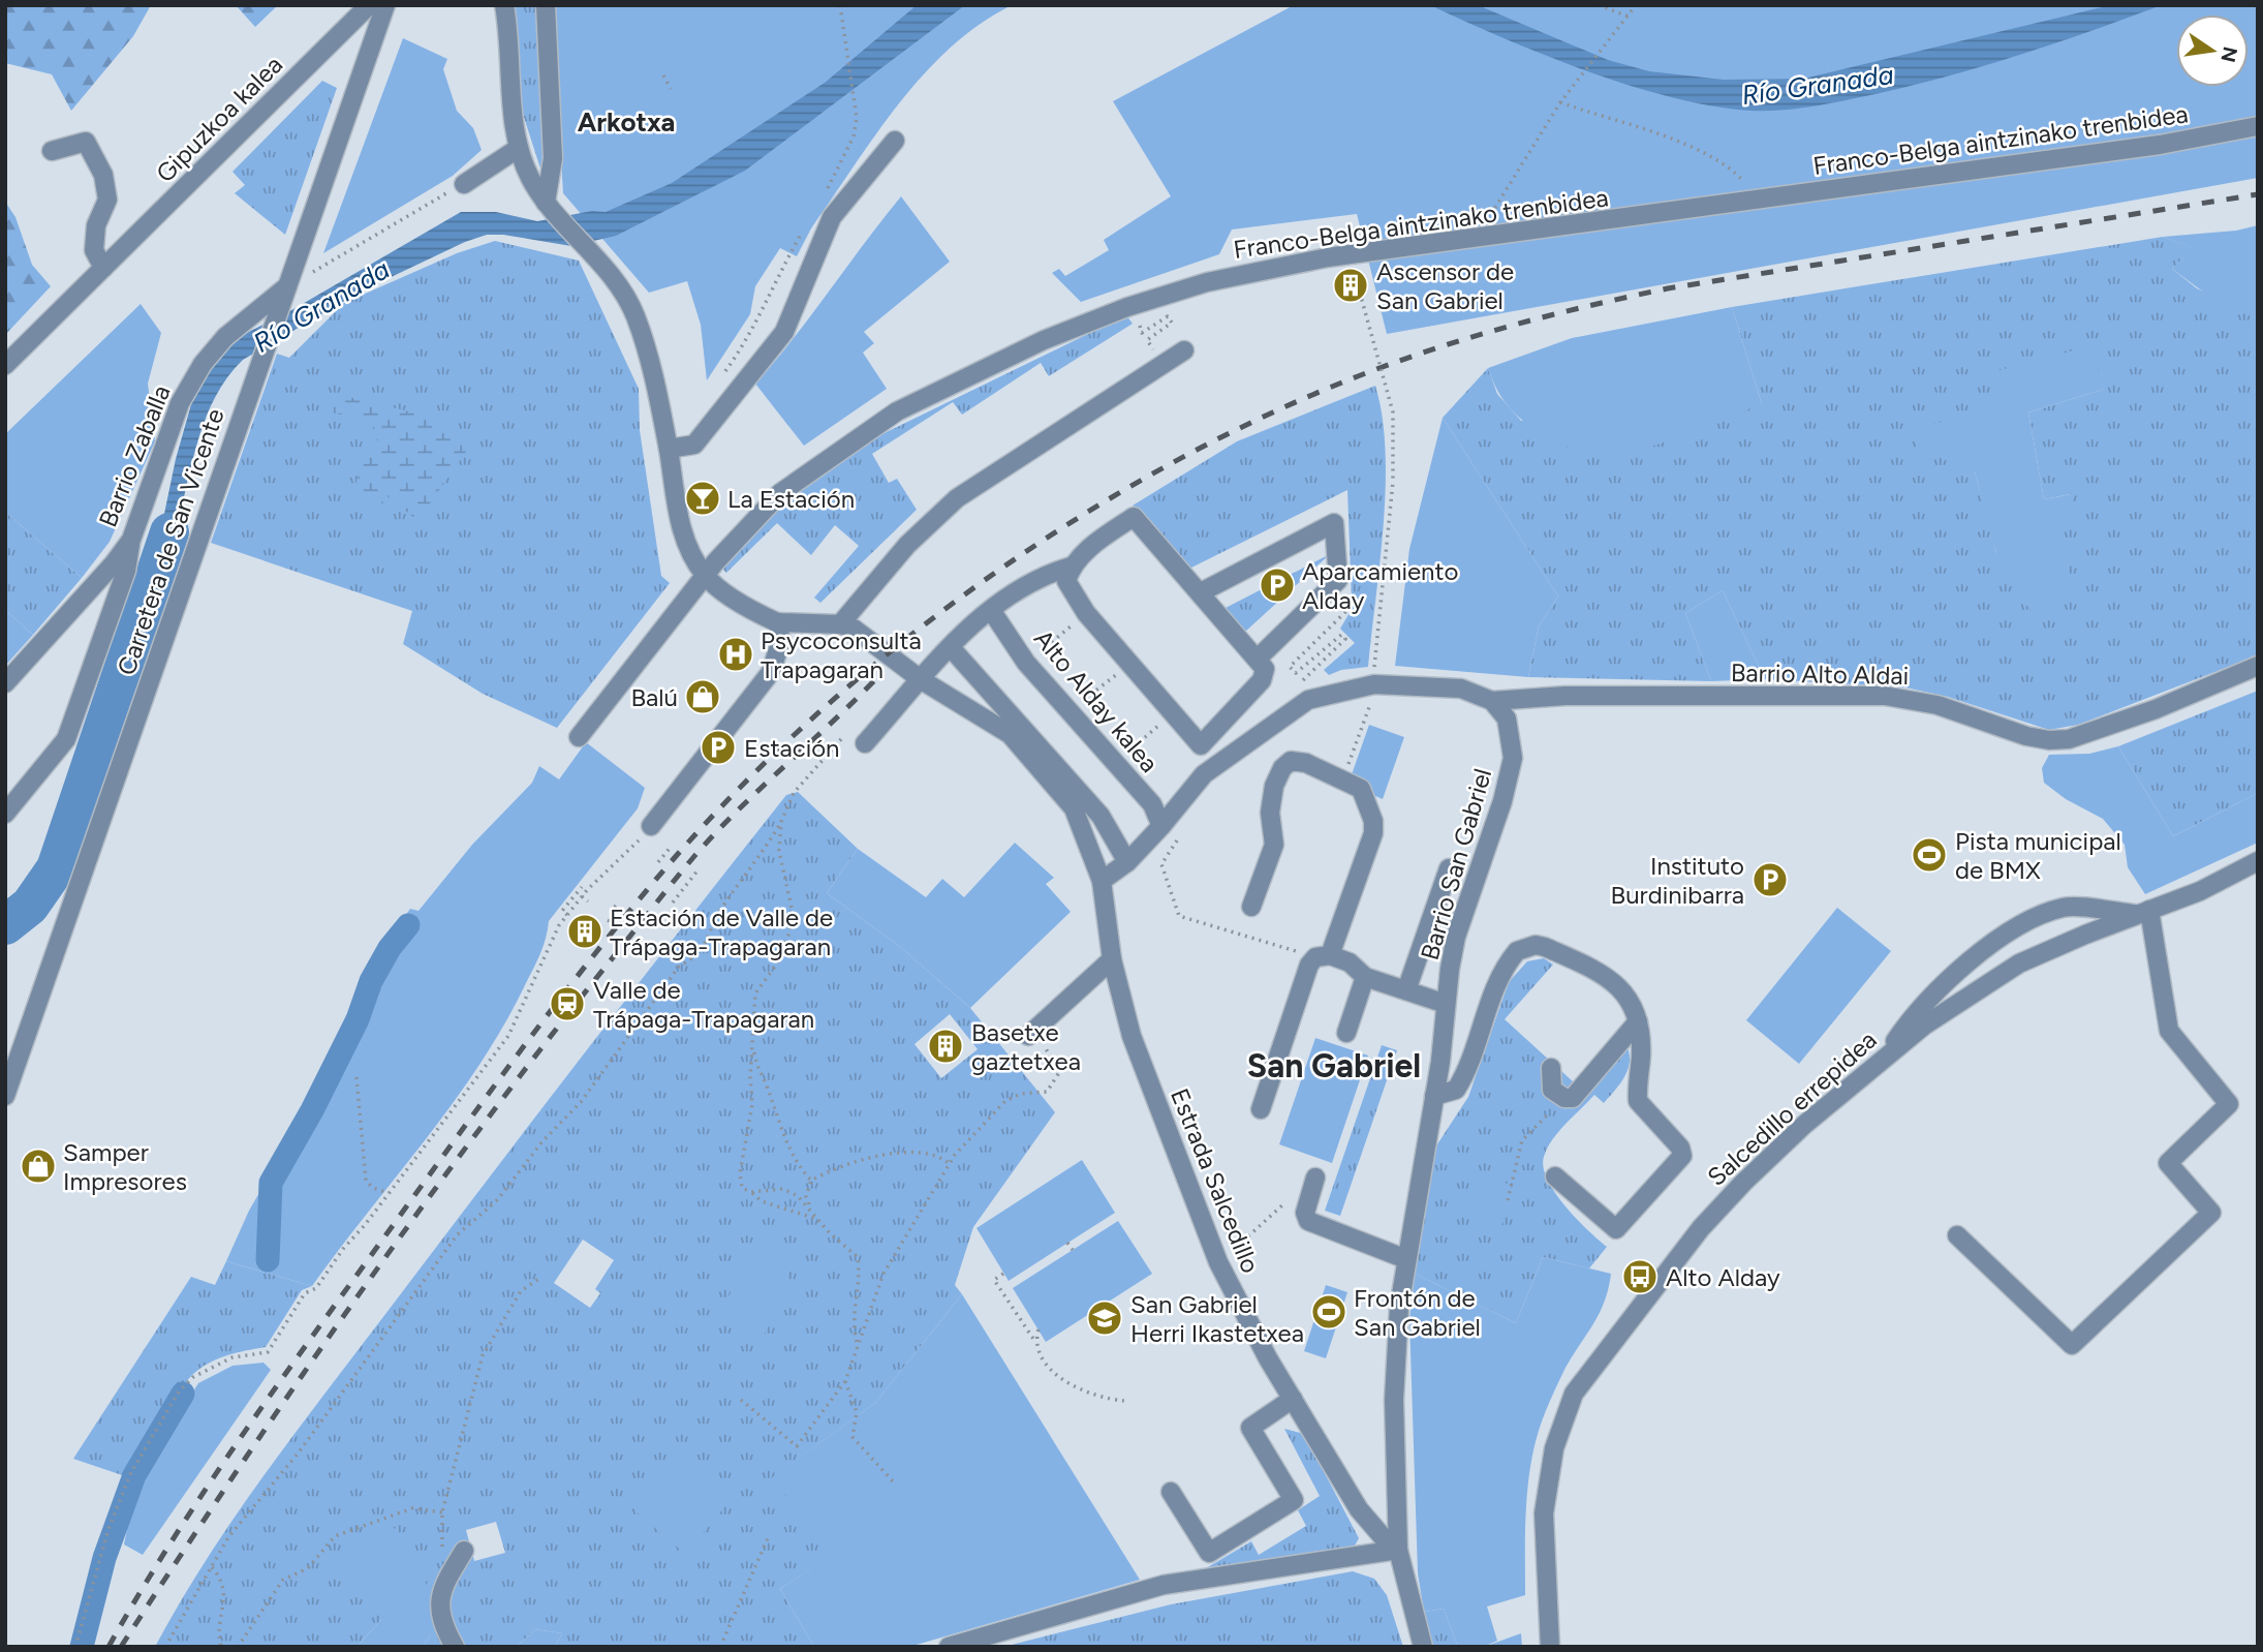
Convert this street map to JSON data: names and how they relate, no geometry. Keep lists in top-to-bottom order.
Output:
{
  "streets": {
    "street": [
      "Gipuzkoa kalea",
      "Franco-Belga aintzinako trenbidea",
      "Barrio Zaballa",
      "Carretera de San Vicente",
      "Barrio Alto Aldai",
      "Alto Alday kalea",
      "Barrio San Gabriel",
      "Salcedillo errepidea",
      "Estrada Salcedillo"
    ]
  },
  "crossings": [
    ["Barrio Zaballa", "Carretera de San Vicente"],
    ["Barrio Alto Aldai", "Barrio San Gabriel"],
    ["Barrio San Gabriel", "Estrada Salcedillo"]
  ],
  "districts": ["Arkotxa", "San Gabriel"],
  "water": ["Río Granada"],
  "places": {
    "building": ["Ascensor de San Gabriel", "Estación de Valle de Trápaga-Trapagaran", "Basetxe gaztetxea"],
    "bar": ["La Estación"],
    "parking": ["Aparcamiento Alday", "Estación", "Instituto Burdinibarra"],
    "hospital": ["Psycoconsulta Trapagaran"],
    "shop": ["Balú", "Samper Impresores"],
    "sports": ["Pista municipal de BMX", "Frontón de San Gabriel"],
    "station": ["Valle de Trápaga-Trapagaran"],
    "bus stop": ["Alto Alday"],
    "school or university": ["San Gabriel Herri Ikastetxea"]
  },
  "north": "right"
}
